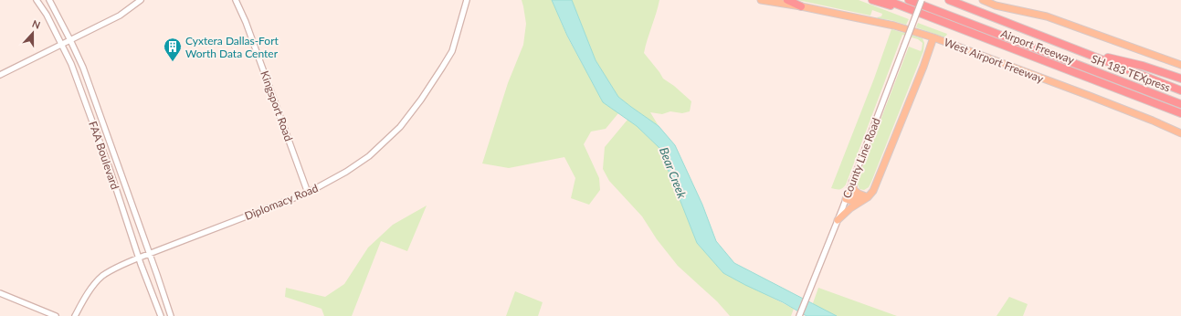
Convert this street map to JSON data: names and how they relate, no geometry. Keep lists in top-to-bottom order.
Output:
{
  "streets": {
    "highway": ["Airport Freeway", "SH 183 TEXpress"],
    "main road": ["West Airport Freeway"],
    "street": [
      "Kingsport Road",
      "FAA Boulevard",
      "County Line Road",
      "Diplomacy Road"
    ]
  },
  "crossings": [
    ["SH 183 TEXpress", "County Line Road"],
    ["Kingsport Road", "Diplomacy Road"],
    ["FAA Boulevard", "Diplomacy Road"]
  ],
  "water": ["Bear Creek"],
  "places": {
    "building": ["Cyxtera Dallas-Fort Worth Data Center"]
  },
  "north": "top"
}
